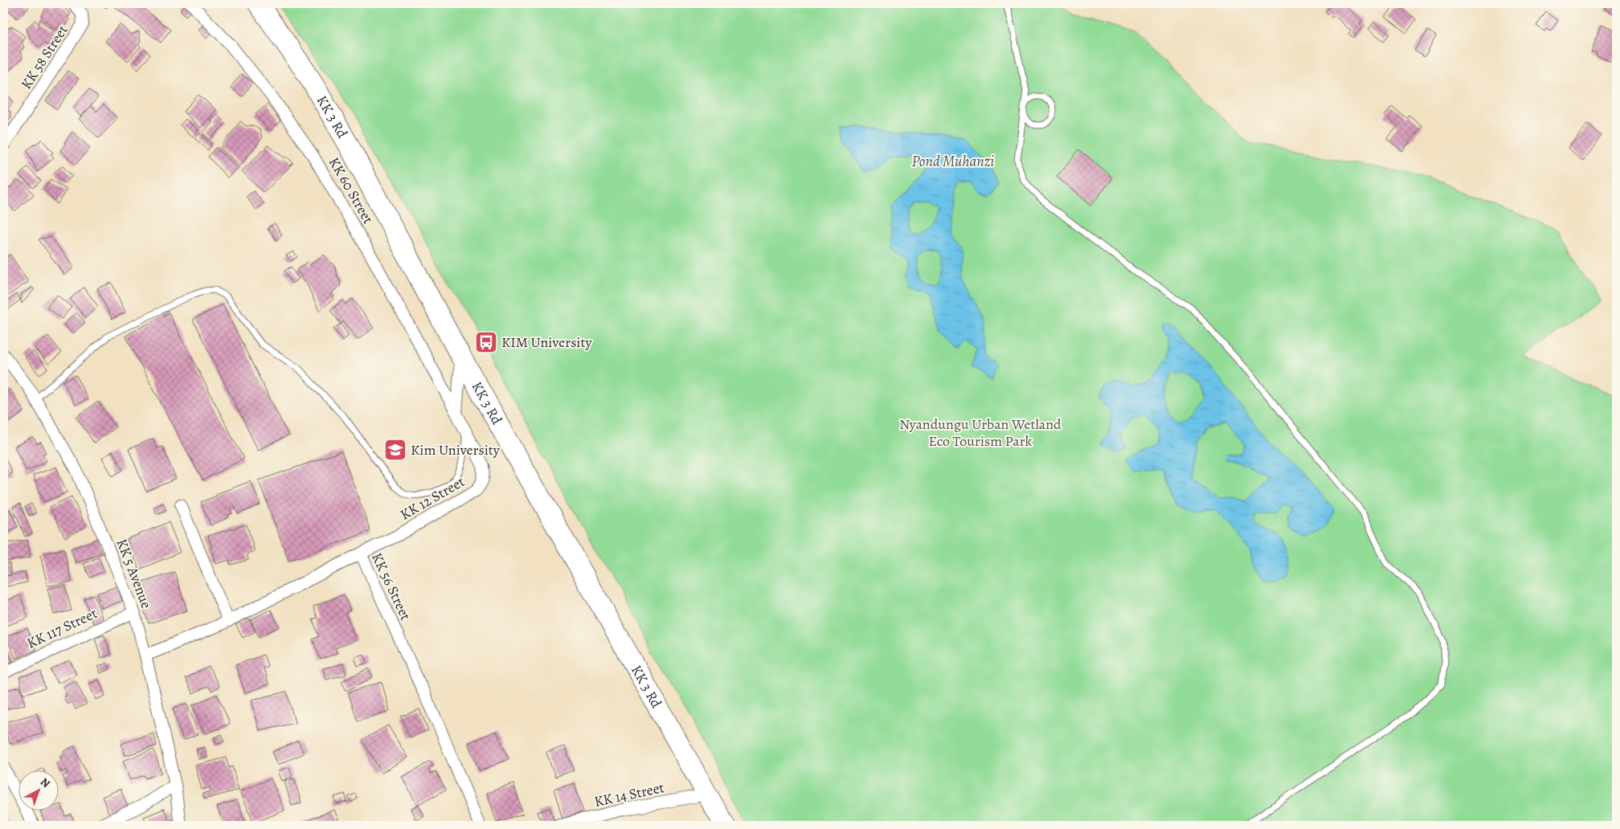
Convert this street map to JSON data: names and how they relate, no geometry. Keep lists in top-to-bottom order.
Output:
{
  "streets": {
    "highway": ["KK 3 Rd"],
    "street": [
      "KK 58 Street",
      "KK 60 Street",
      "KK 12 Street",
      "KK 5 Avenue",
      "KK 56 Street",
      "KK 117 Street",
      "KK 14 Street"
    ]
  },
  "crossings": [
    ["KK 3 Rd", "KK 14 Street"],
    ["KK 60 Street", "KK 12 Street"],
    ["KK 12 Street", "KK 56 Street"],
    ["KK 5 Avenue", "KK 56 Street"],
    ["KK 5 Avenue", "KK 117 Street"]
  ],
  "water": ["Pond Muhanzi"],
  "parks": ["Nyandungu Urban Wetland Eco Tourism Park"],
  "places": {
    "bus stop": ["KIM University"],
    "school or university": ["Kim University"]
  },
  "north": "top right"
}
